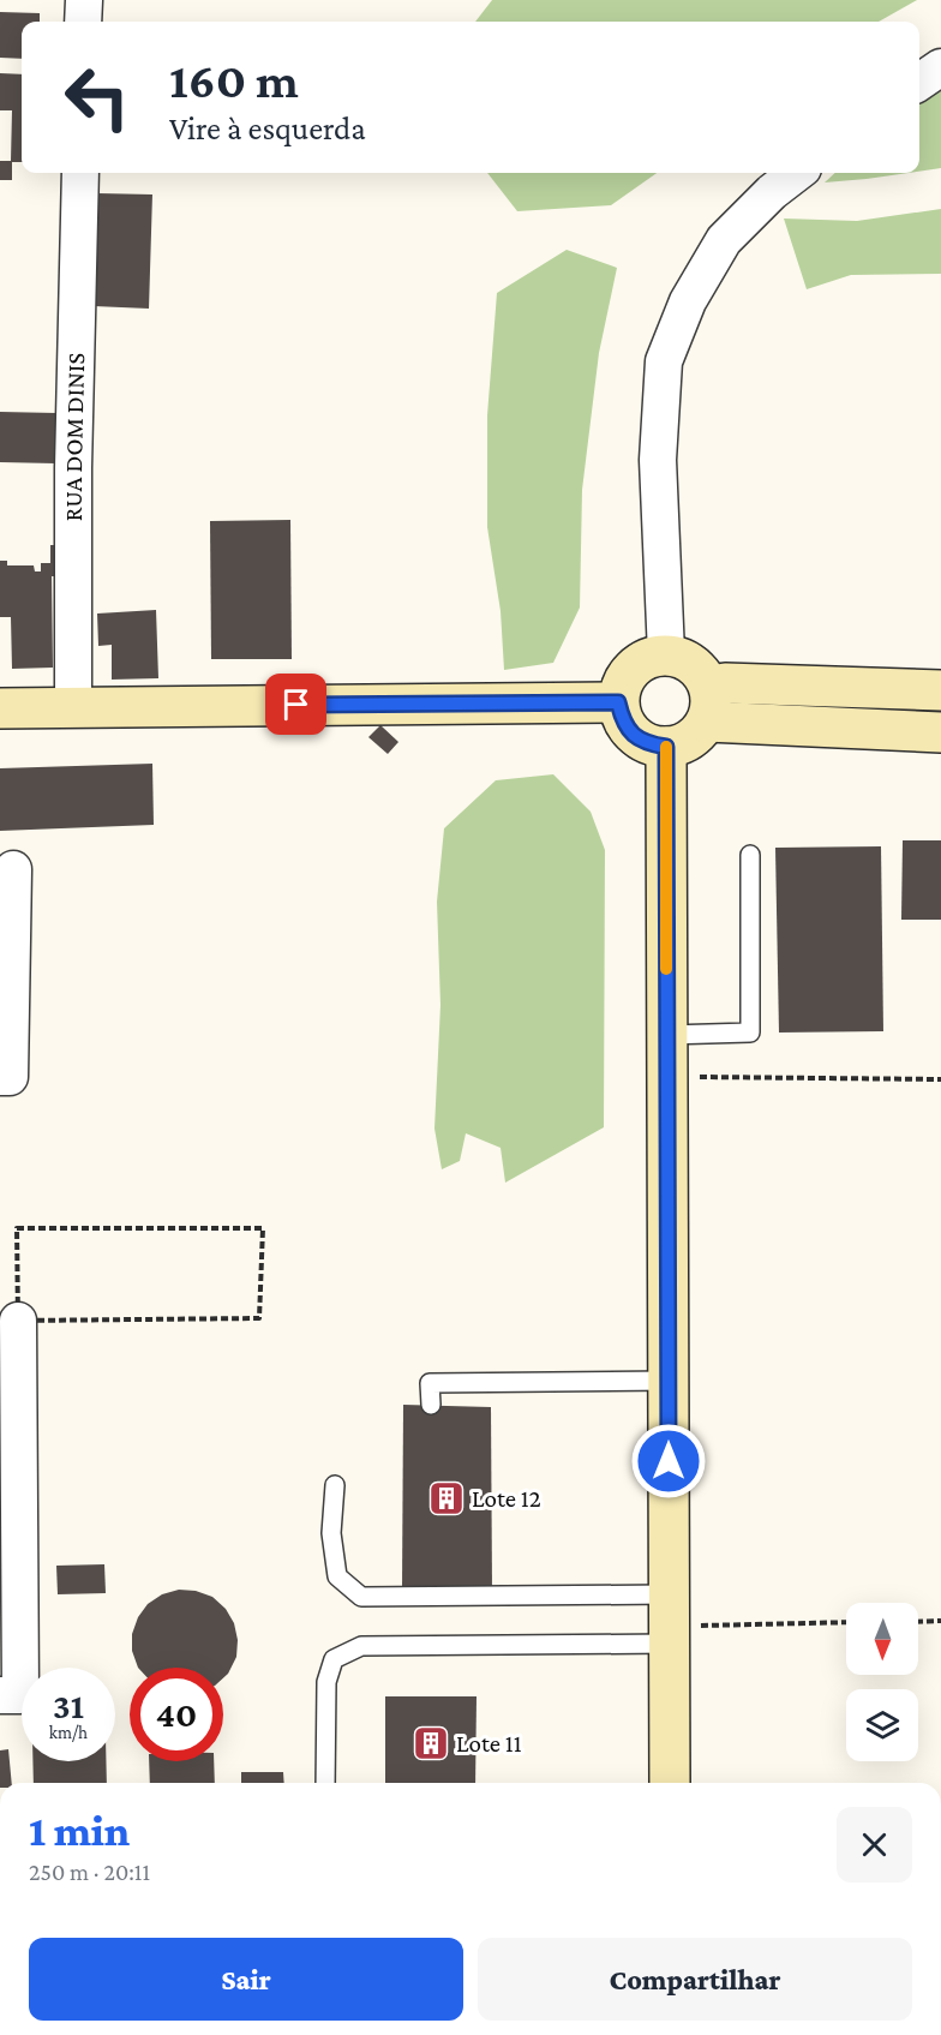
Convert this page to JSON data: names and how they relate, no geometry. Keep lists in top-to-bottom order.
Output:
{
  "streets": {
    "street": ["RUA DOM DINIS"]
  },
  "places": {
    "building": ["Lote 12", "Lote 11"]
  },
  "north": "bottom",
  "page": {
    "turn": ["160 m", "Vire à esquerda"],
    "speed": "31 km/h",
    "limit": "40",
    "heading": ["1 min", "250 m · 20:11"],
    "buttons": ["Sair", "Compartilhar"]
  }
}
